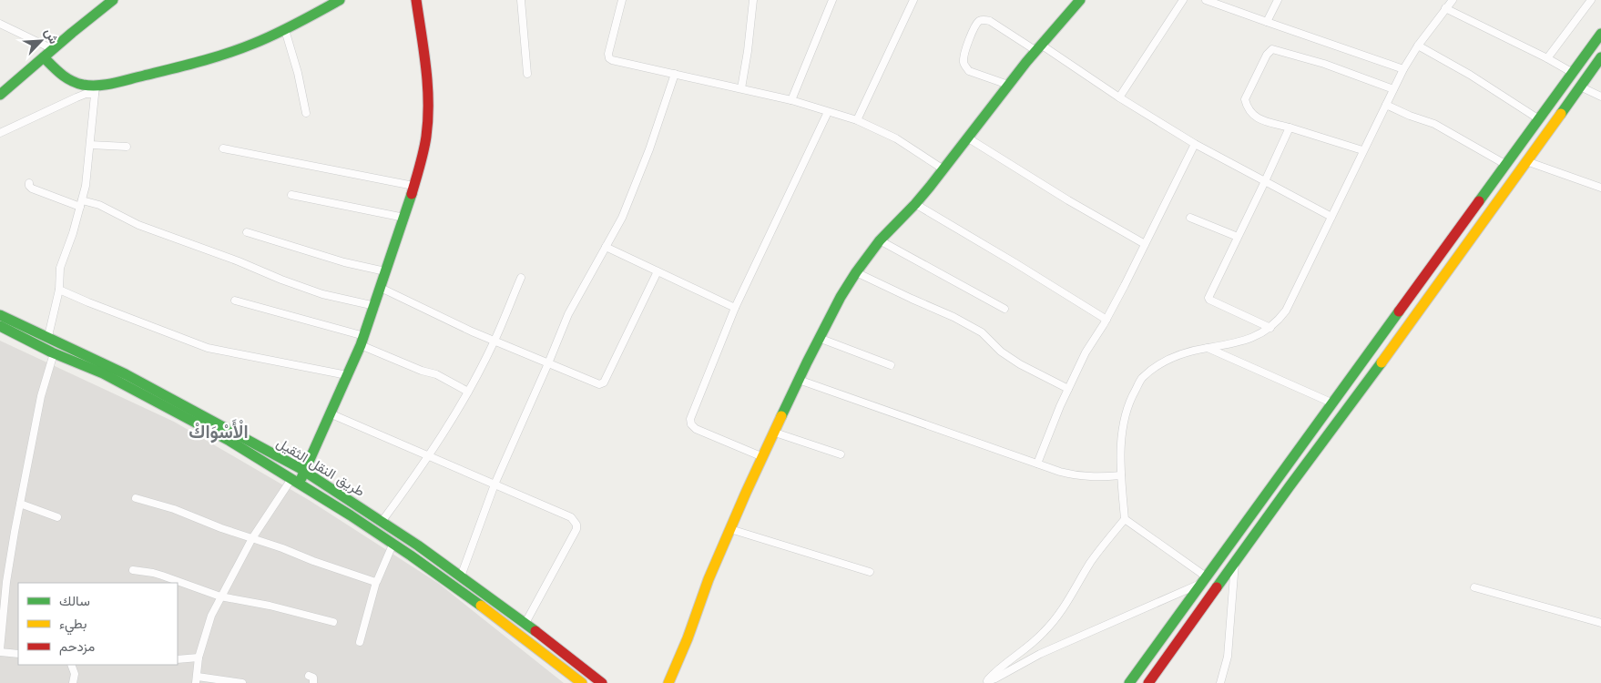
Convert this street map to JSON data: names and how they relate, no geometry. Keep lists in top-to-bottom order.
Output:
{
  "streets": {
    "main road": ["طريق النقل الثقيل"]
  },
  "districts": ["الْأَسْوَاكْ"],
  "legend": ["سالك", "بطيء", "مزدحم"],
  "north": "top right"
}
